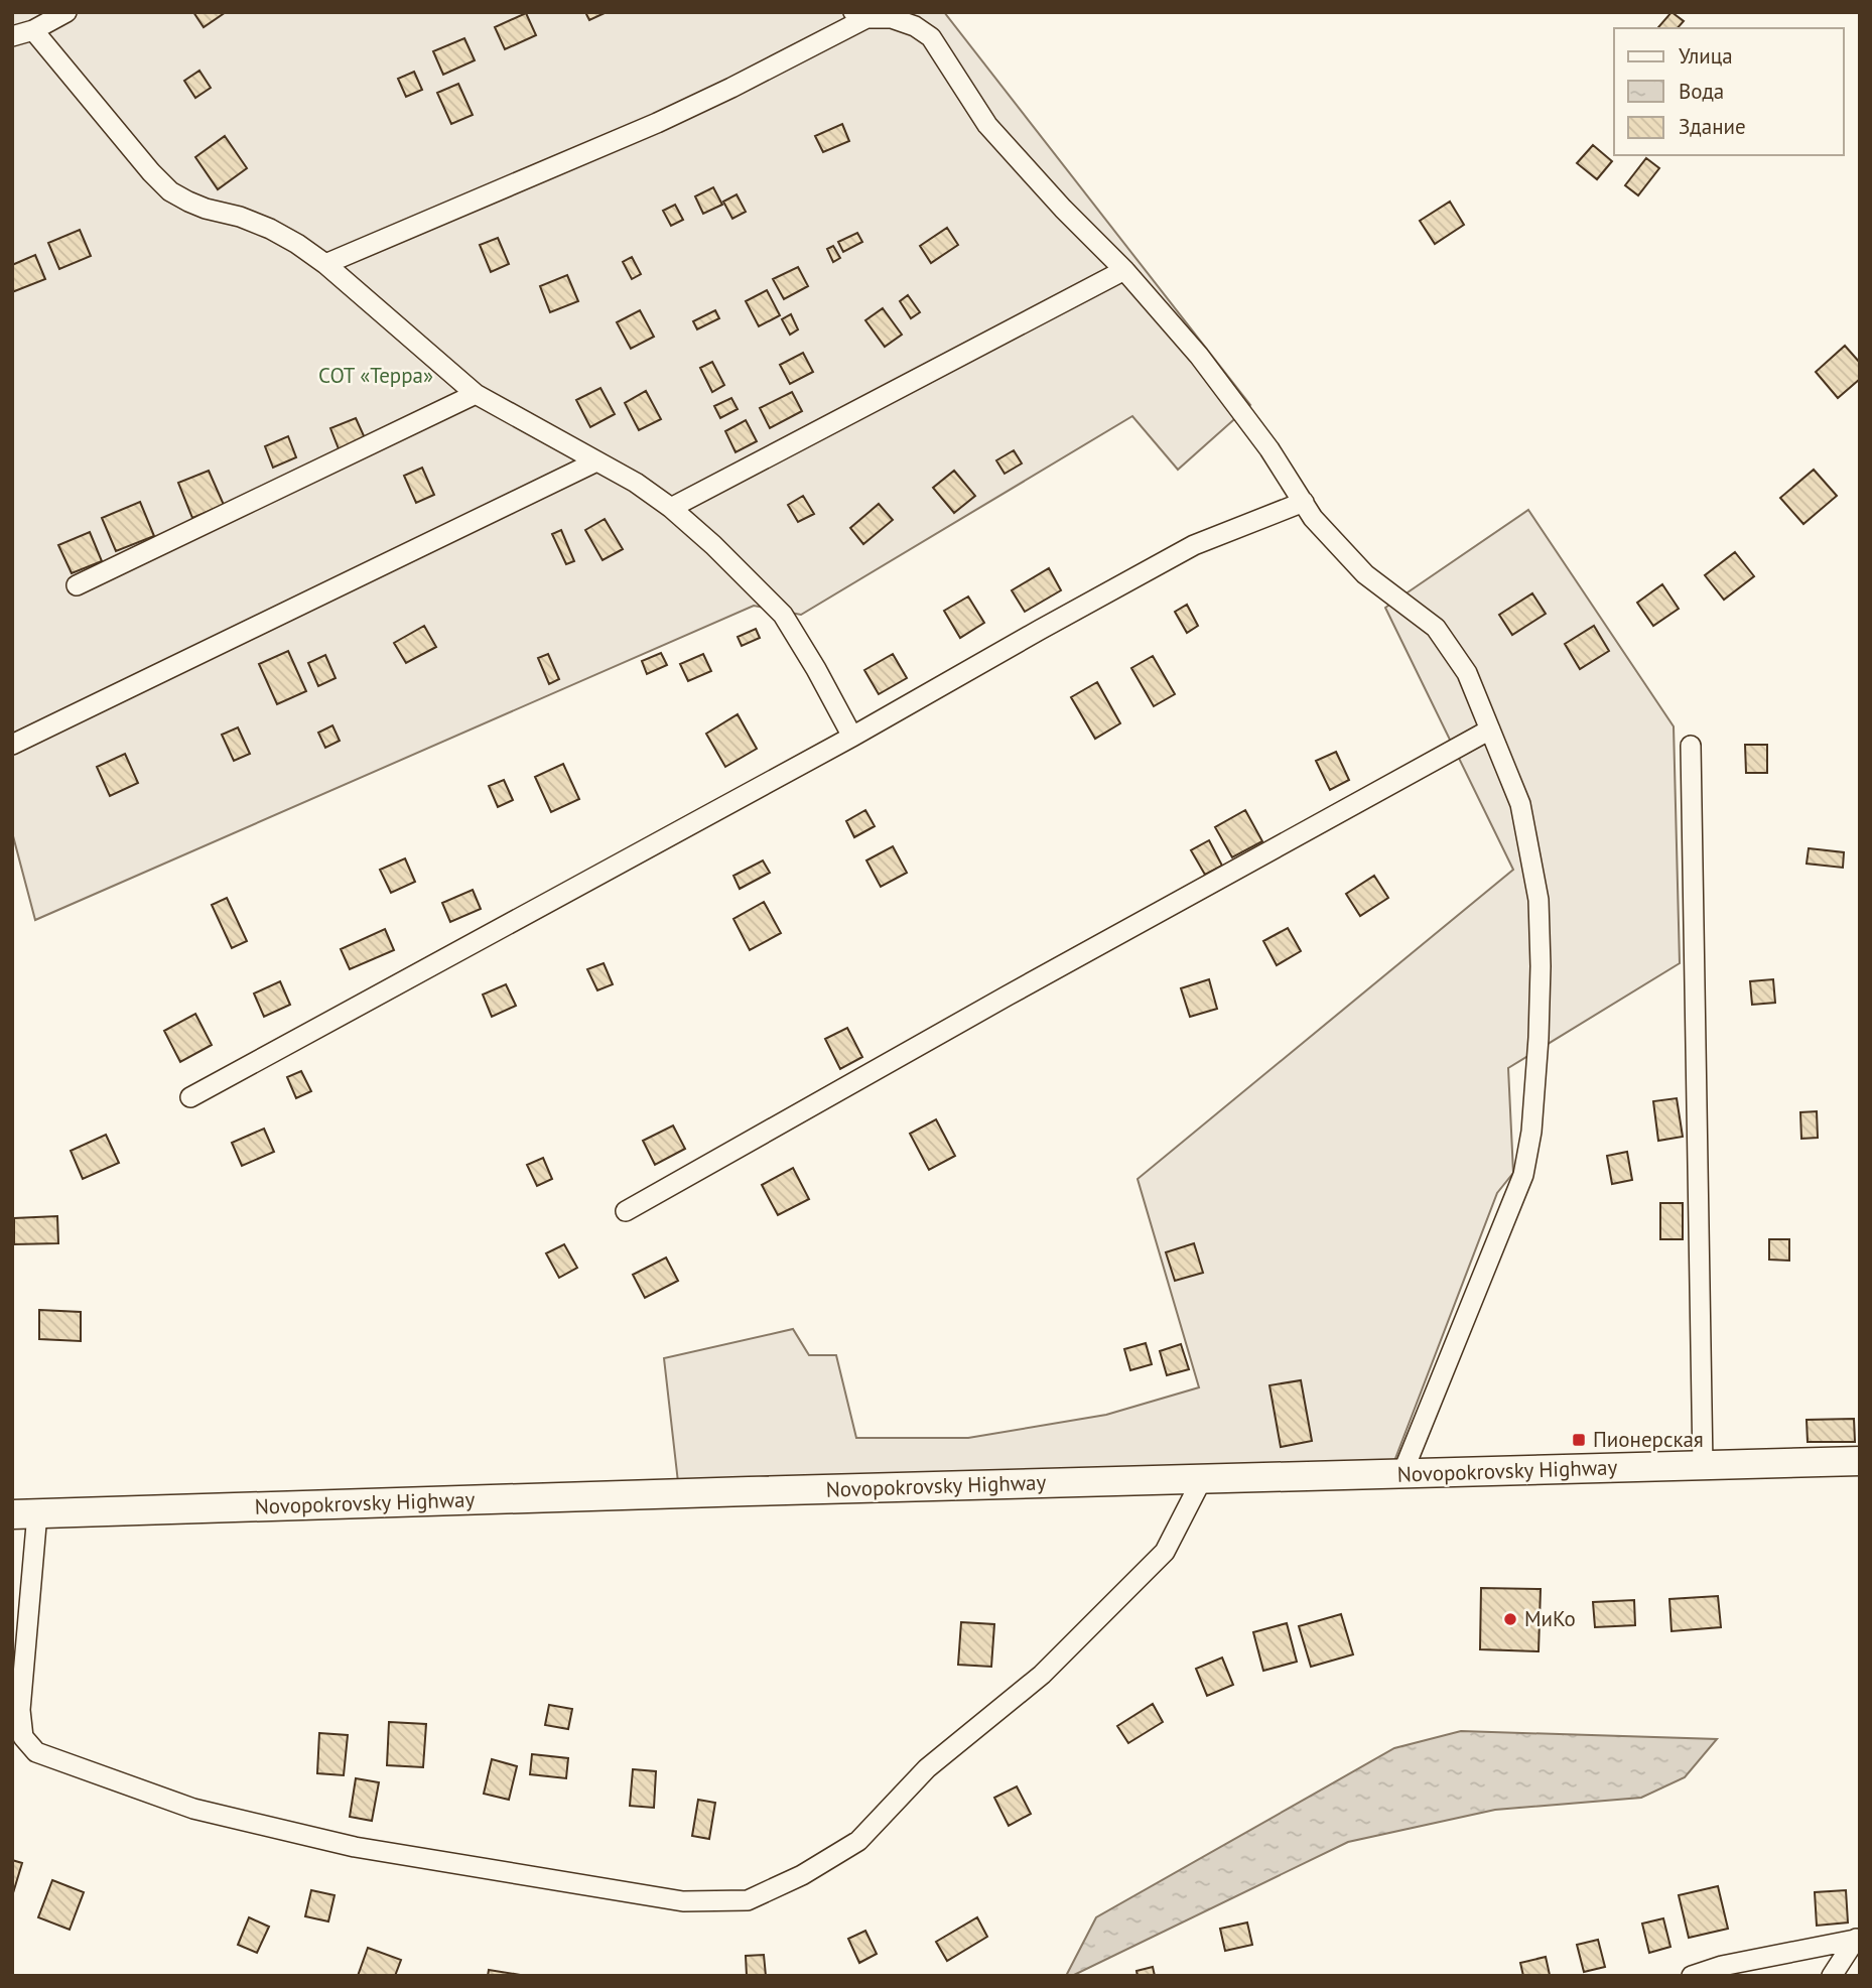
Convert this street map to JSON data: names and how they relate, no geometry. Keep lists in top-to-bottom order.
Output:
{
  "streets": {
    "main road": ["Novopokrovsky Highway"]
  },
  "parks": ["СОТ «Терра»"],
  "places": {
    "transit": ["Пионерская"],
    "other": ["МиКо"]
  },
  "legend": ["Улица", "Вода", "Здание"]
}
